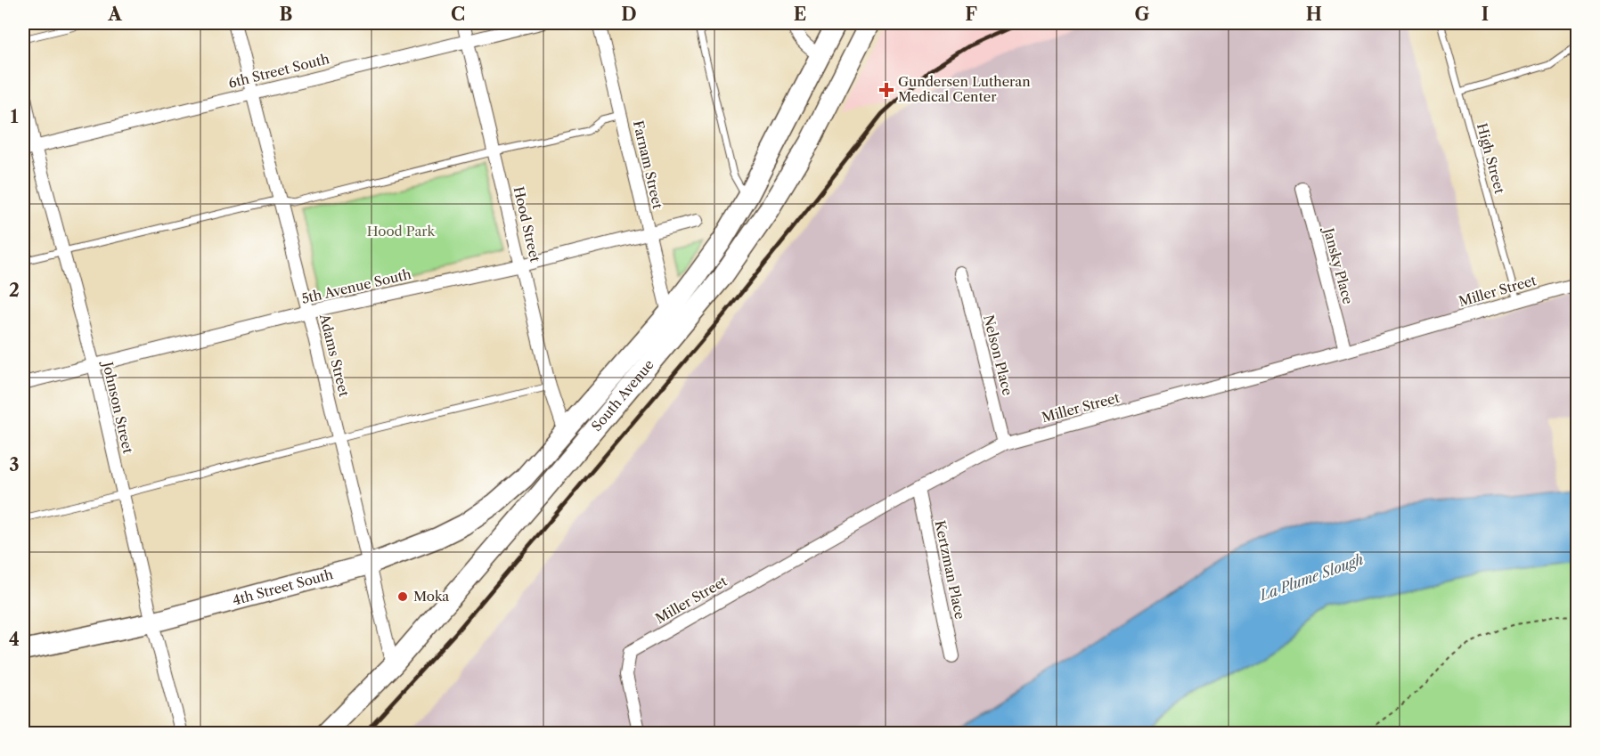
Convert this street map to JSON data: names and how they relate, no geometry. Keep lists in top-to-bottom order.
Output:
{
  "streets": {
    "highway": ["South Avenue", "4th Street South"],
    "street": [
      "6th Street South",
      "Farnam Street",
      "Hood Street",
      "Jansky Place",
      "5th Avenue South",
      "Miller Street",
      "Adams Street",
      "Nelson Place",
      "Johnson Street",
      "Kertzman Place"
    ],
    "lane": ["High Street"]
  },
  "crossings": [
    ["6th Street South", "Hood Street"],
    ["6th Street South", "Adams Street"],
    ["6th Street South", "Johnson Street"],
    ["High Street", "Miller Street"],
    ["Farnam Street", "5th Avenue South"],
    ["Farnam Street", "South Avenue"],
    ["Hood Street", "5th Avenue South"],
    ["Hood Street", "South Avenue"],
    ["Jansky Place", "Miller Street"],
    ["5th Avenue South", "Adams Street"],
    ["5th Avenue South", "Johnson Street"],
    ["Miller Street", "Nelson Place"],
    ["Miller Street", "Kertzman Place"],
    ["Adams Street", "South Avenue"],
    ["Adams Street", "4th Street South"],
    ["South Avenue", "4th Street South"],
    ["Johnson Street", "4th Street South"]
  ],
  "water": ["La Plume Slough"],
  "parks": ["Hood Park"],
  "places": {
    "health": ["Gundersen Lutheran Medical Center"],
    "other": ["Moka"]
  },
  "grid": {
    "columns": [
      "A",
      "B",
      "C",
      "D",
      "E",
      "F",
      "G",
      "H",
      "I"
    ],
    "rows": [
      "1",
      "2",
      "3",
      "4"
    ]
  }
}
